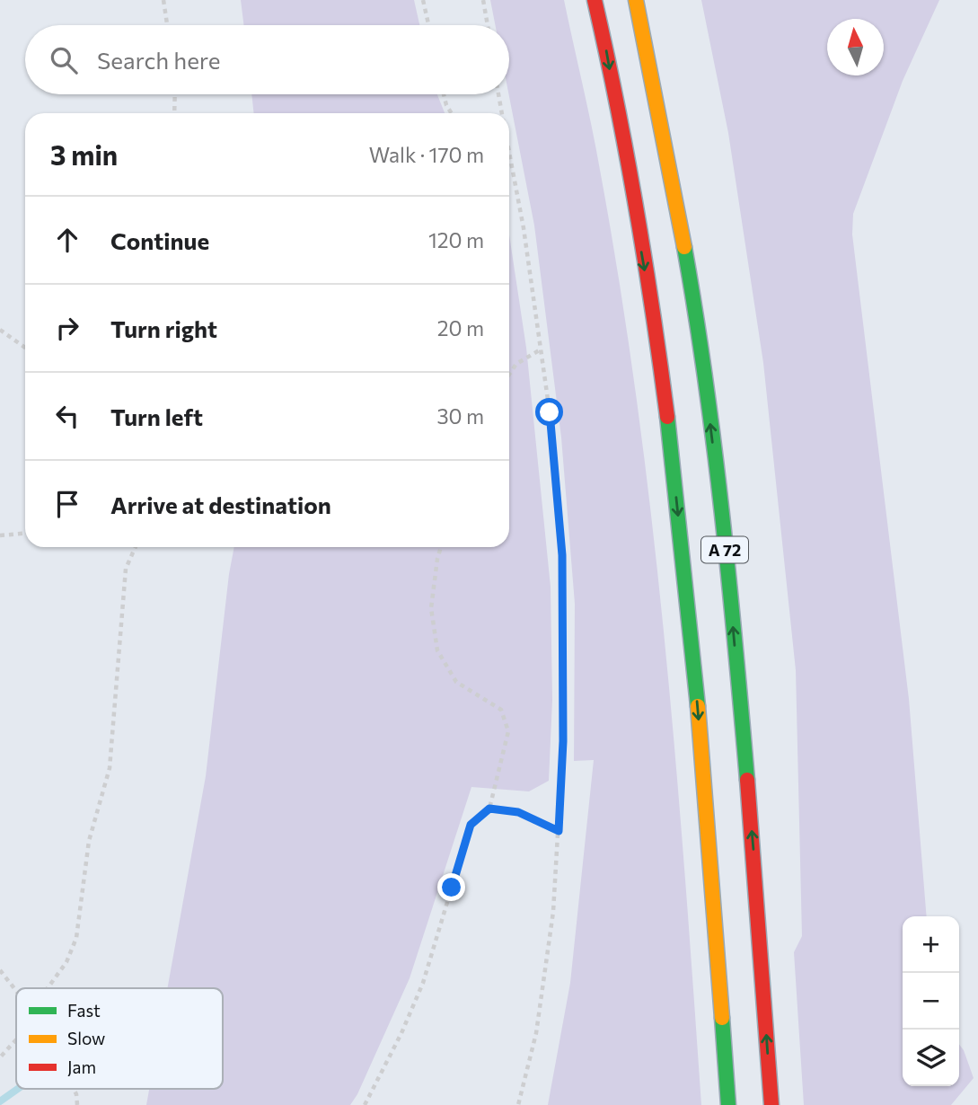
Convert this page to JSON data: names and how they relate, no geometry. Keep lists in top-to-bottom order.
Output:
{
  "streets": {
    "highway": ["A 72"]
  },
  "legend": ["Fast", "Slow", "Jam"],
  "north": "top",
  "page": {
    "search": "Search here",
    "heading": ["3 min", "Walk · 170 m"],
    "list": [
      ["Continue", "120 m"],
      ["Turn right", "20 m"],
      ["Turn left", "30 m"],
      "Arrive at destination"
    ],
    "map_buttons": ["+", "−"]
  }
}
